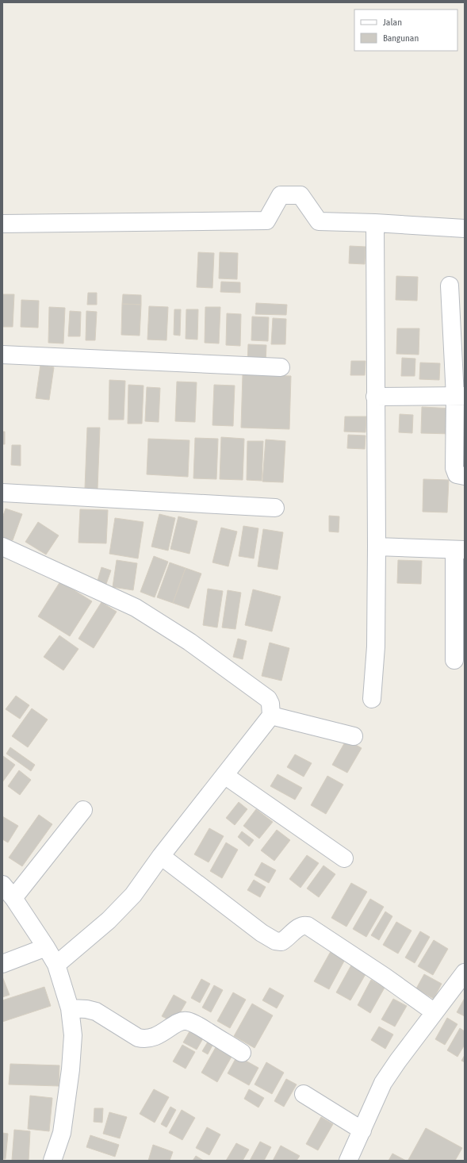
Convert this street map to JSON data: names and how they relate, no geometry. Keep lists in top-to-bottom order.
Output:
{
  "legend": ["Jalan", "Bangunan"]
}
